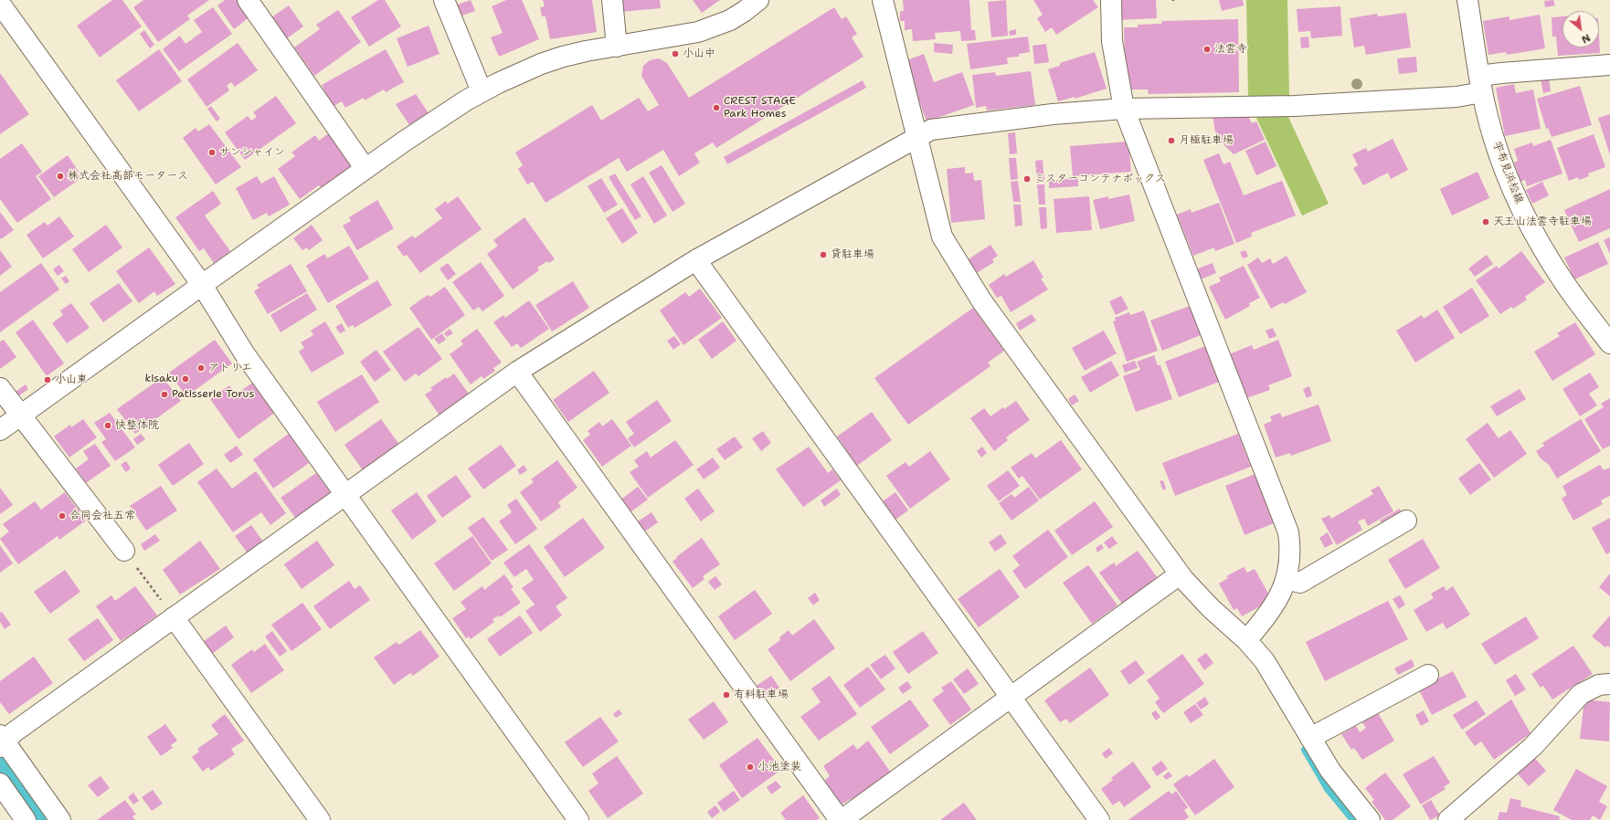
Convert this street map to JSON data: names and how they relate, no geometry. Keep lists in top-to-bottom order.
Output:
{
  "streets": {
    "street": ["宇布見浜松線"]
  },
  "places": [
    "法雲寺",
    "小山中",
    "CREST STAGE Park Homes",
    "月極駐車場",
    "サンシャイン",
    "株式会社髙部モータース",
    "ミスターコンテナボックス",
    "天王山法雲寺駐車場",
    "貸駐車場",
    "アトリエ",
    "kisaku",
    "小山東",
    "Patisserie Torus",
    "快整体院",
    "合同会社五常",
    "有料駐車場",
    "小池塗装"
  ],
  "north": "bottom right"
}
